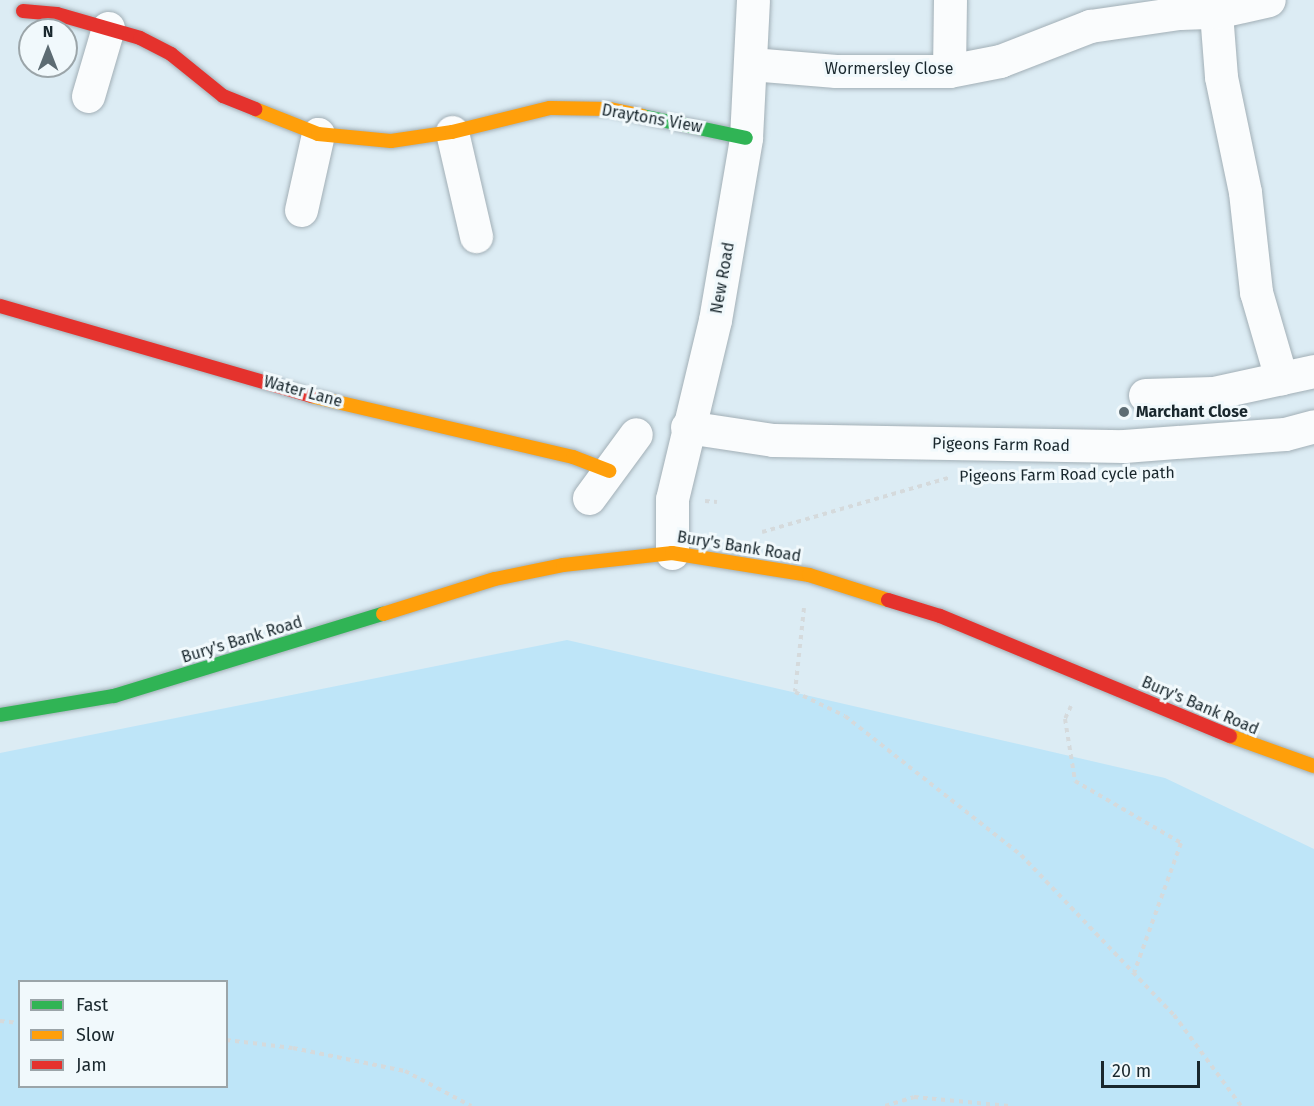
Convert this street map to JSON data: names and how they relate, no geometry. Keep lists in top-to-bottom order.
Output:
{
  "streets": {
    "street": [
      "Wormersley Close",
      "Draytons View",
      "New Road",
      "Water Lane",
      "Pigeons Farm Road",
      "Bury's Bank Road"
    ],
    "path": ["Pigeons Farm Road cycle path"]
  },
  "crossings": [
    ["Wormersley Close", "New Road"],
    ["Draytons View", "New Road"],
    ["New Road", "Pigeons Farm Road"],
    ["New Road", "Bury's Bank Road"]
  ],
  "places": ["Marchant Close"],
  "legend": ["Fast", "Slow", "Jam"],
  "scale_bar": "20 m",
  "north": "top"
}
